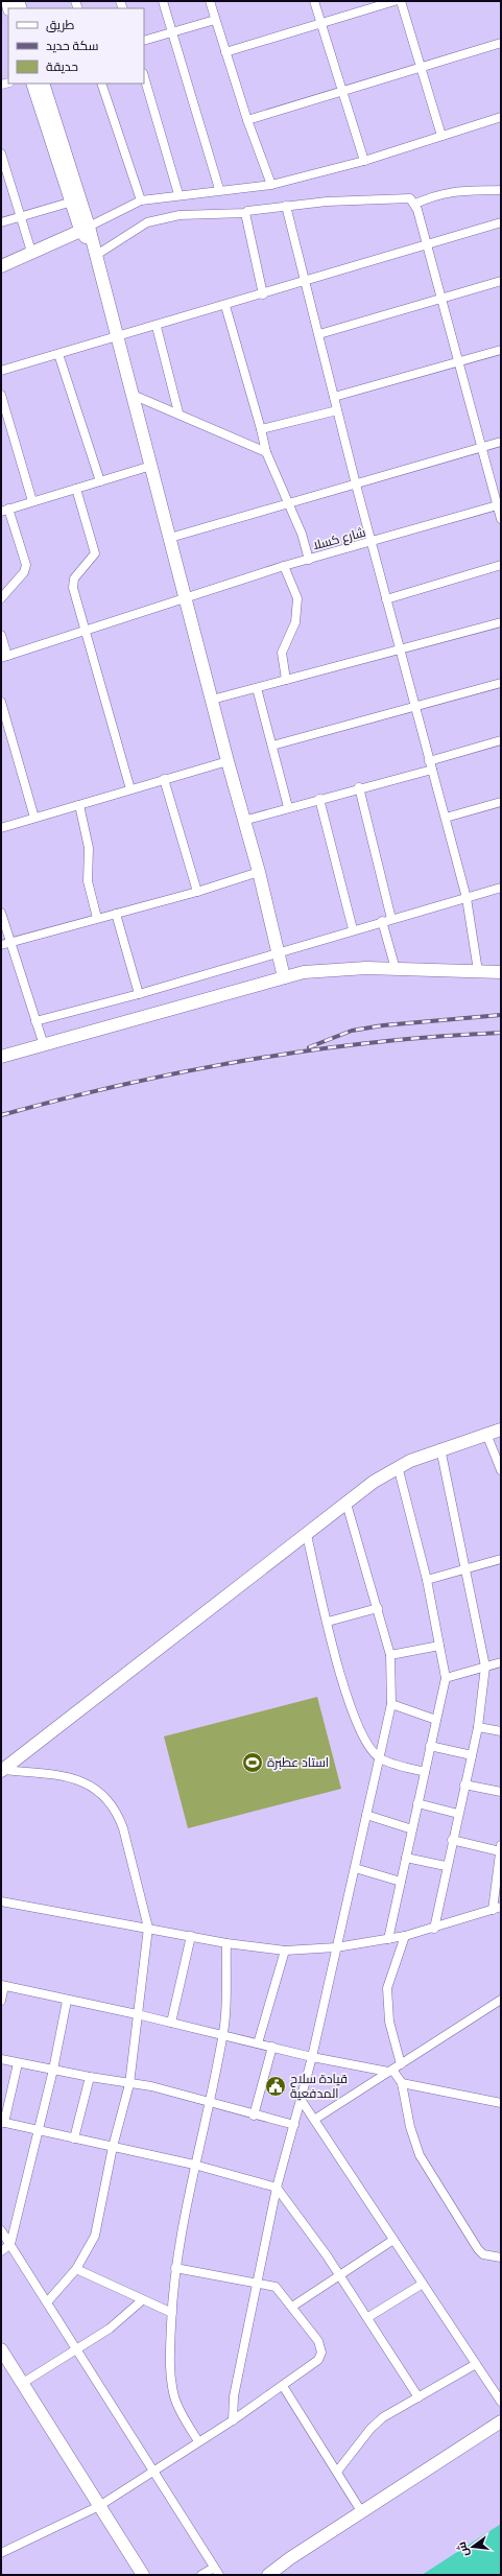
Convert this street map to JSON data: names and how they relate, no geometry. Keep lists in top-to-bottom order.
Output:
{
  "streets": {
    "street": ["شارع كسلا"]
  },
  "places": {
    "sports": ["استاد عطبرة"],
    "public building": ["قيادة سلاح المدفعية"]
  },
  "legend": ["طريق", "سكة حديد", "حديقة"],
  "north": "left"
}
